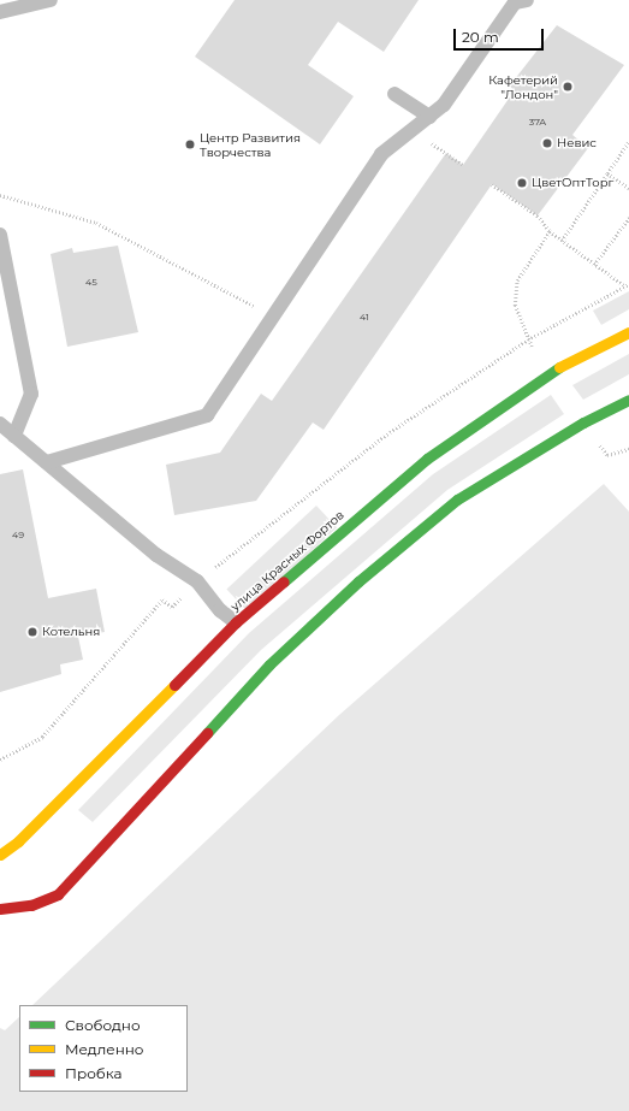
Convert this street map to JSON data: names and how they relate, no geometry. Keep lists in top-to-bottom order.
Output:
{
  "streets": {
    "street": ["улица Красных Фортов"]
  },
  "places": [
    "Кафетерий \"Лондон\"",
    "Невис",
    "Центр Развития Творчества",
    "ЦветОптТорг",
    "Котельня"
  ],
  "house_numbers": [
    "37А",
    "45",
    "41",
    "49"
  ],
  "legend": ["Свободно", "Медленно", "Пробка"],
  "scale_bar": "20 m"
}
